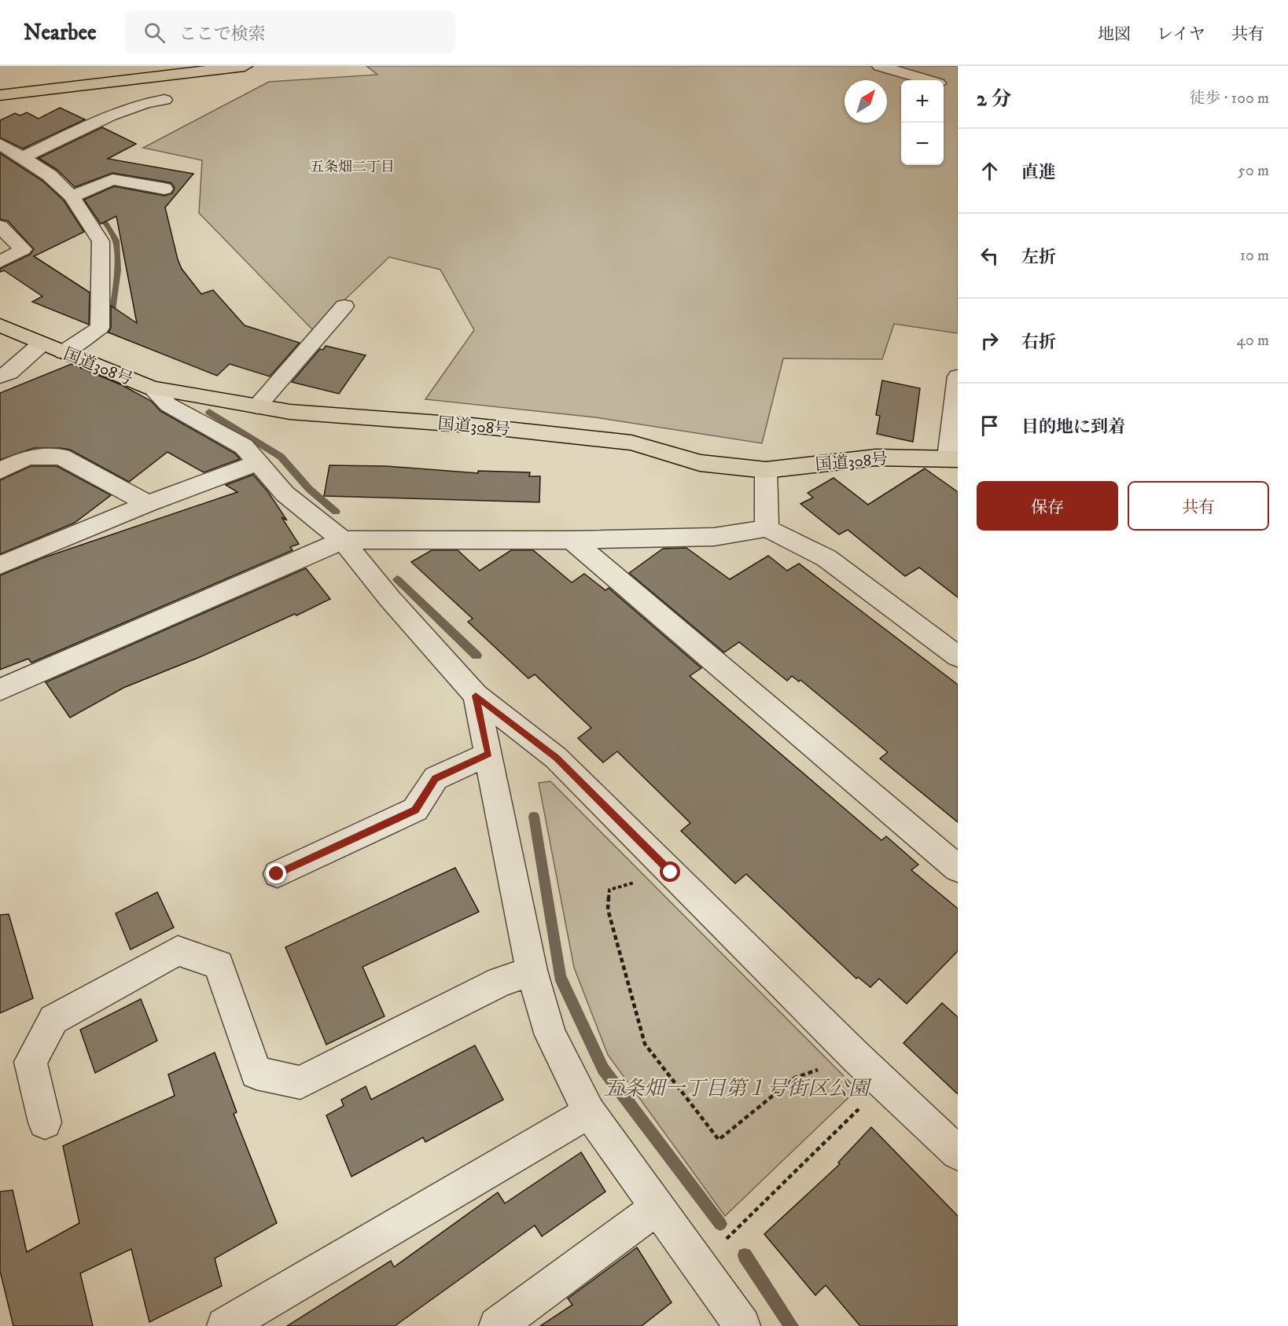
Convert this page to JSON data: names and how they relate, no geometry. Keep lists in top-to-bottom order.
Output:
{
  "streets": {
    "highway": ["国道308号"]
  },
  "districts": ["五条畑二丁目"],
  "parks": ["五条畑一丁目第１号街区公園"],
  "north": "top right",
  "page": {
    "header": "Nearbee",
    "search": "ここで検索",
    "nav": ["地図", "レイヤ", "共有"],
    "heading": ["2 分", "徒歩 · 100 m"],
    "map_buttons": ["+", "−"],
    "list": [
      ["直進", "50 m"],
      ["左折", "10 m"],
      ["右折", "40 m"],
      "目的地に到着"
    ],
    "buttons": ["保存", "共有"]
  }
}
